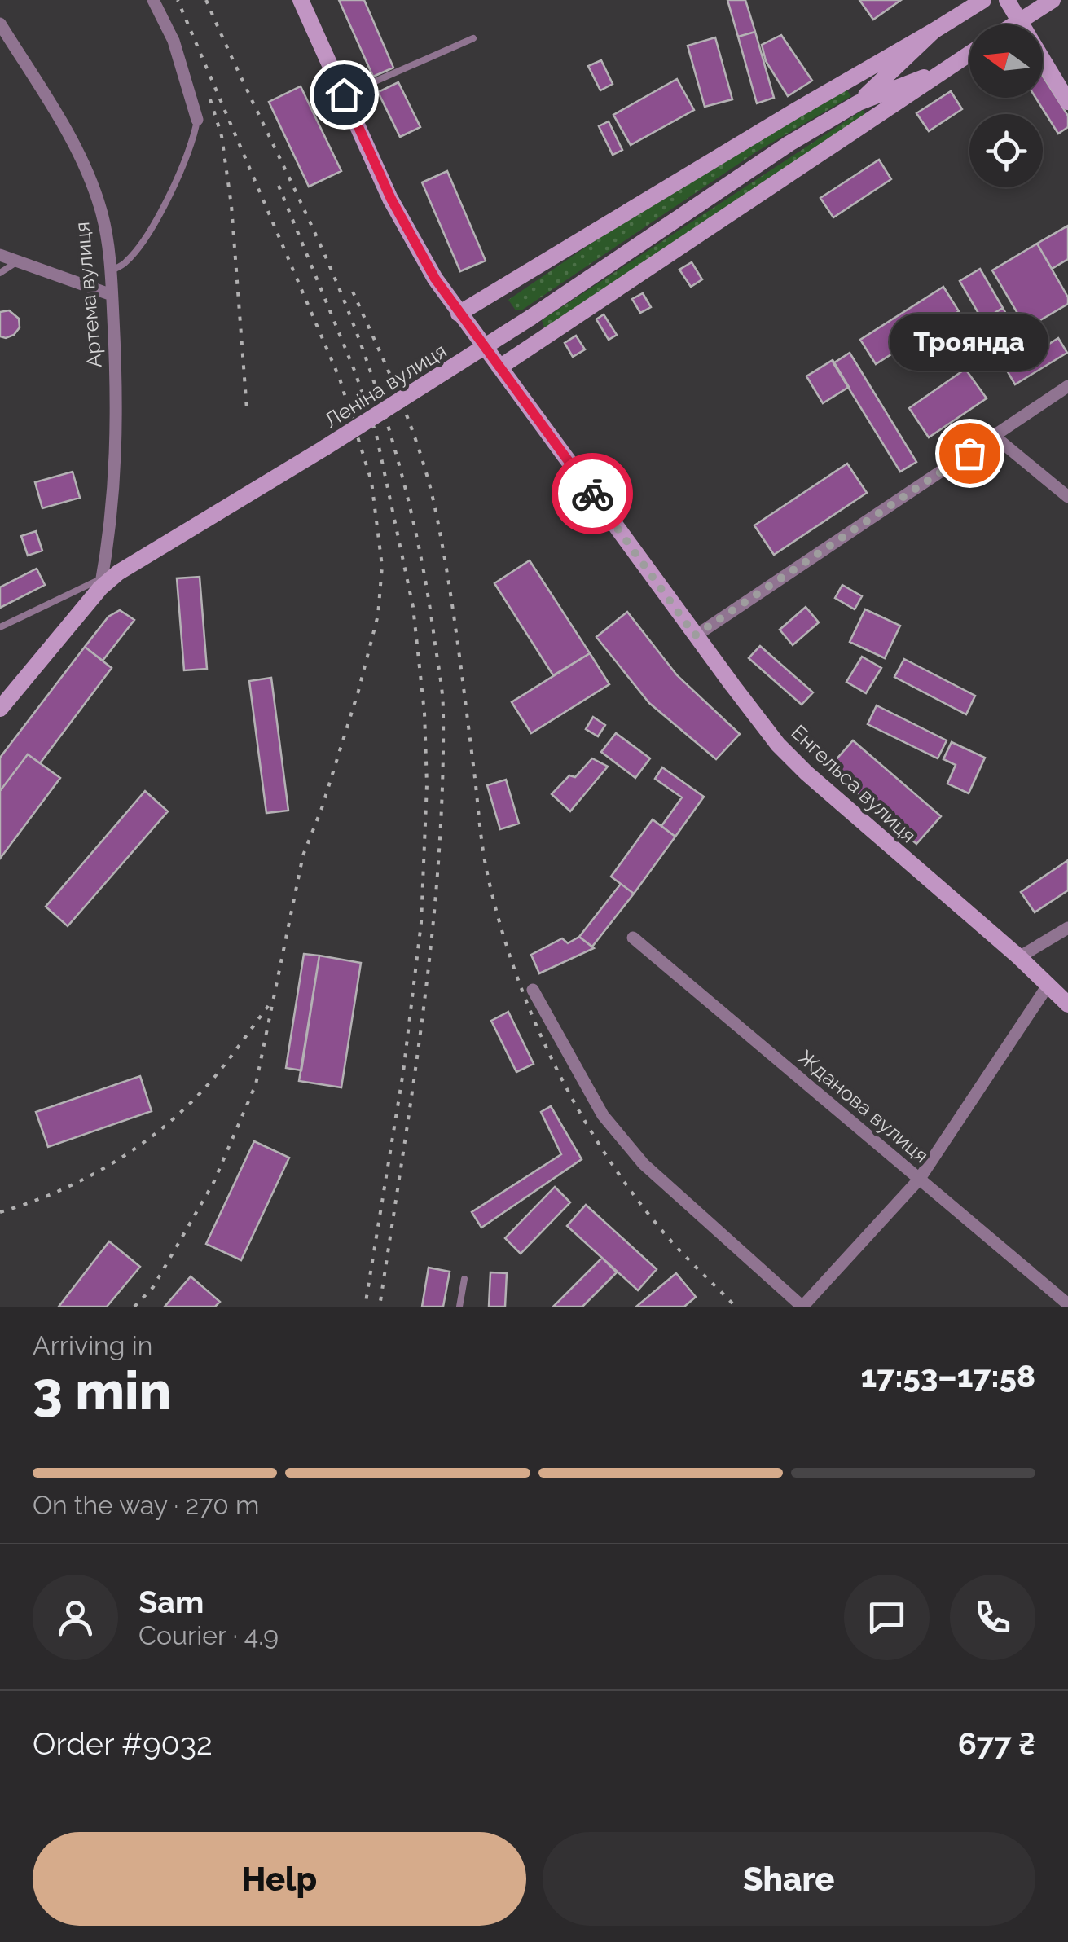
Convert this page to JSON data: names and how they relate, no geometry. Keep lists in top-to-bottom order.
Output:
{
  "streets": {
    "street": [
      "Артема вулиця",
      "Леніна вулиця",
      "Енгельса вулиця",
      "Жданова вулиця"
    ]
  },
  "crossings": [
    ["Артема вулиця", "Леніна вулиця"],
    ["Леніна вулиця", "Енгельса вулиця"]
  ],
  "places": ["Троянда"],
  "north": "left",
  "page": {
    "bubble": "Троянда",
    "heading": ["3 min", "Arriving in", "17:53–17:58"],
    "panel": [
      "Sam",
      "Courier · 4.9",
      "Order #9032",
      "677 ₴"
    ],
    "bar": "On the way · 270 m",
    "buttons": ["Help", "Share"]
  }
}
